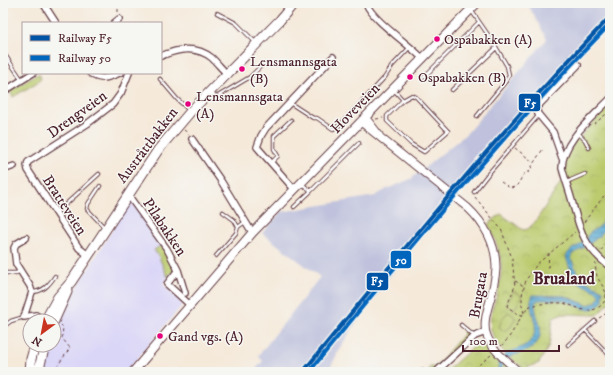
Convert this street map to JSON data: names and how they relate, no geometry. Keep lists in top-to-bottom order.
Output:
{
  "streets": {
    "main road": ["Hoveveien", "Austråttbakken"],
    "street": [
      "Drengveien",
      "Bratteveien",
      "Pilabakken",
      "Brugata"
    ]
  },
  "crossings": [
    ["Hoveveien", "Pilabakken"],
    ["Hoveveien", "Brugata"],
    ["Drengveien", "Bratteveien"],
    ["Austråttbakken", "Bratteveien"]
  ],
  "districts": ["Brualand"],
  "places": [
    "Ospabakken (A)",
    "Lensmannsgata (B)",
    "Ospabakken (B)",
    "Lensmannsgata (A)",
    "Gand vgs. (A)"
  ],
  "lines": ["rail line F5", "rail line 50"],
  "legend": ["Railway F5", "Railway 50"],
  "scale_bar": "100 m",
  "north": "bottom left"
}
